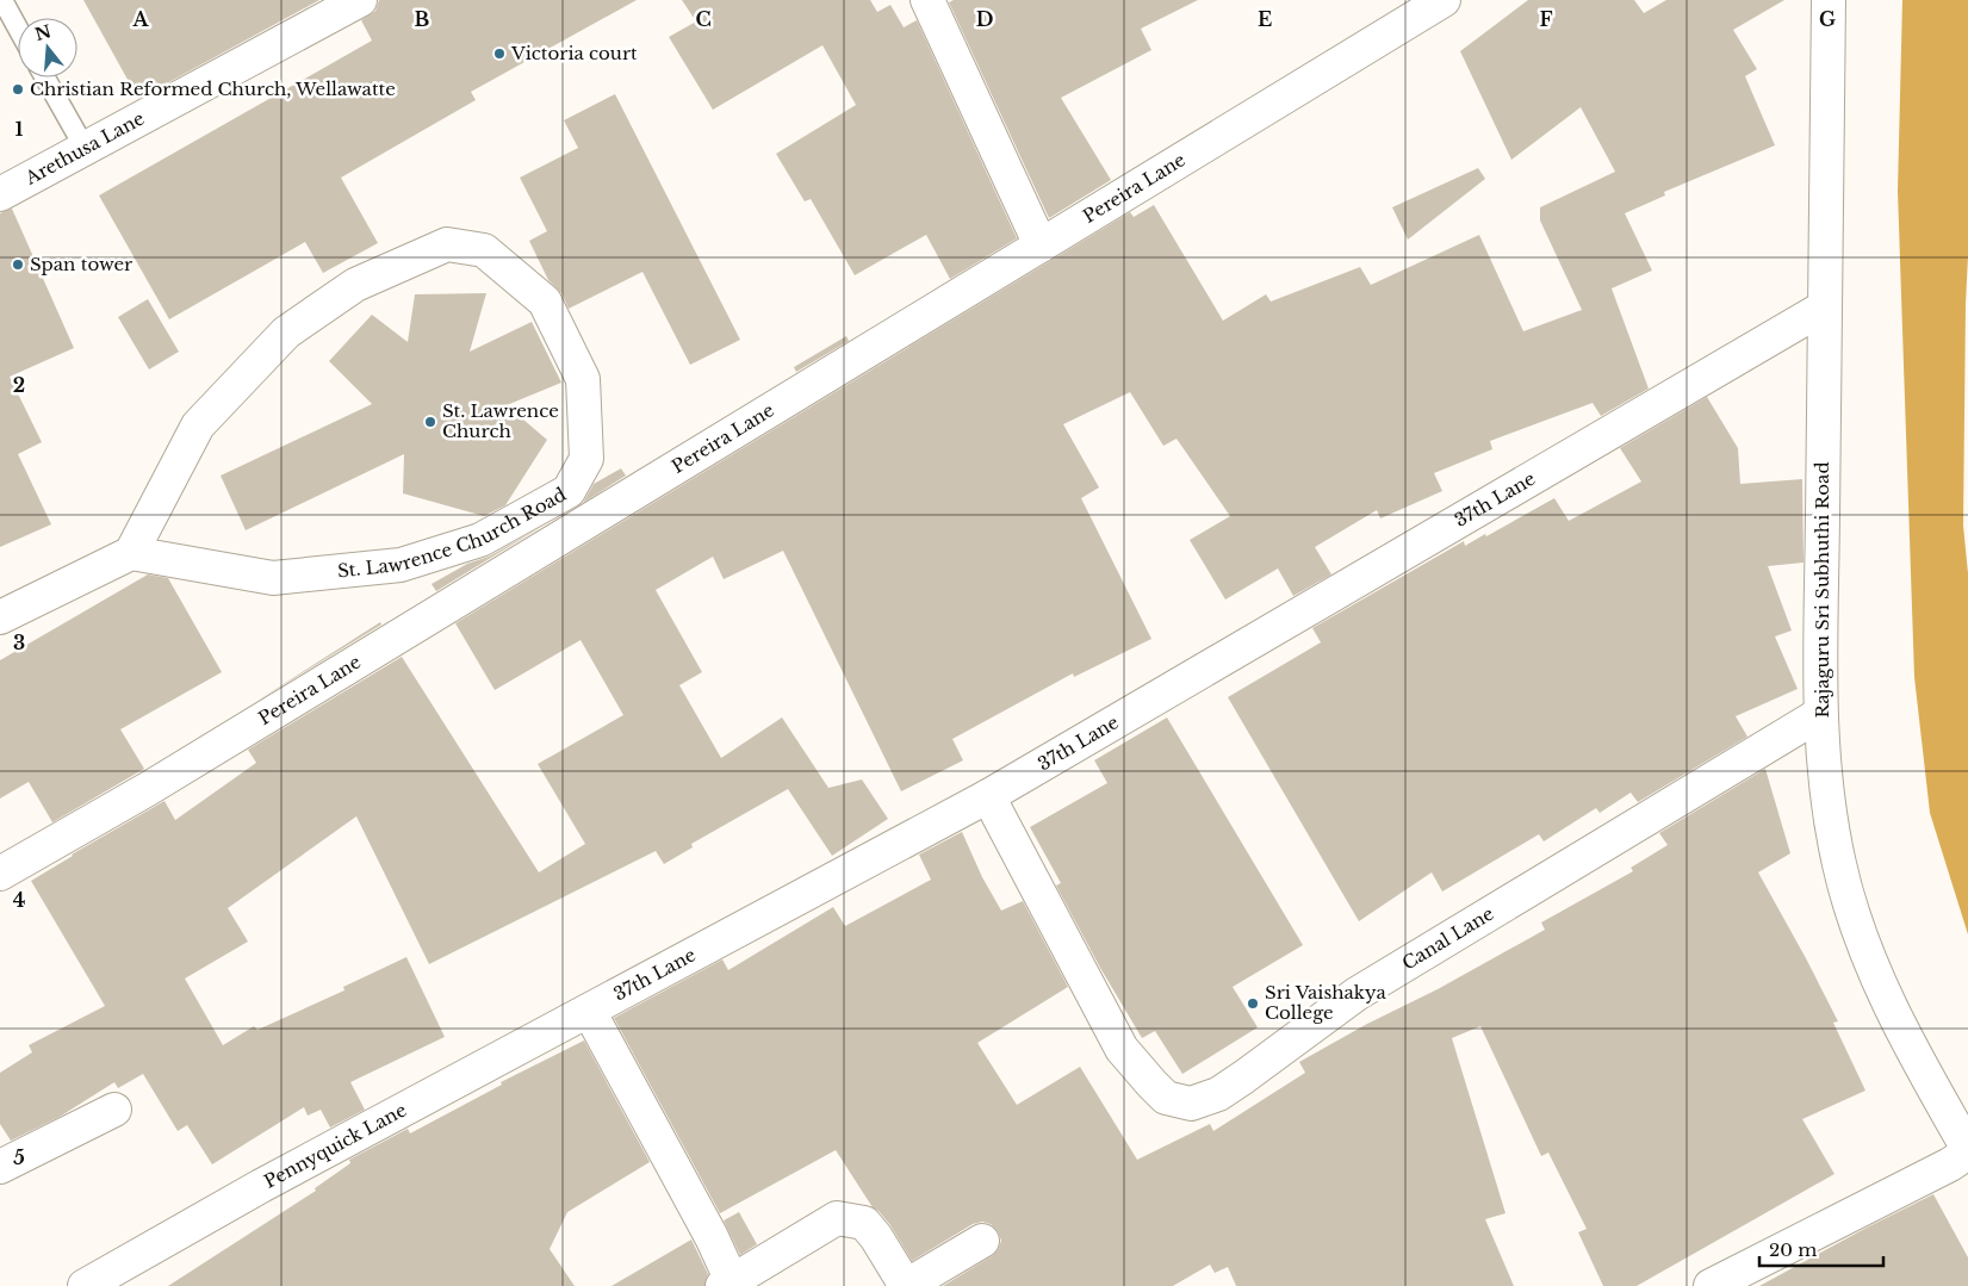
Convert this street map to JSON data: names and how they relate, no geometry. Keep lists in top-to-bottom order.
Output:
{
  "streets": {
    "street": [
      "Arethusa Lane",
      "Pereira Lane",
      "37th Lane",
      "St. Lawrence Church Road",
      "Rajaguru Sri Subhuthi Road",
      "Canal Lane",
      "Pennyquick Lane"
    ]
  },
  "crossings": [
    ["37th Lane", "Rajaguru Sri Subhuthi Road"],
    ["37th Lane", "Canal Lane"],
    ["37th Lane", "Pennyquick Lane"],
    ["Rajaguru Sri Subhuthi Road", "Canal Lane"]
  ],
  "places": [
    "Victoria court",
    "Christian Reformed Church, Wellawatte",
    "Span tower",
    "St. Lawrence Church",
    "Sri Vaishakya College"
  ],
  "scale_bar": "20 m",
  "north": "top",
  "grid": {
    "columns": [
      "A",
      "B",
      "C",
      "D",
      "E",
      "F",
      "G"
    ],
    "rows": [
      "1",
      "2",
      "3",
      "4",
      "5"
    ]
  }
}
